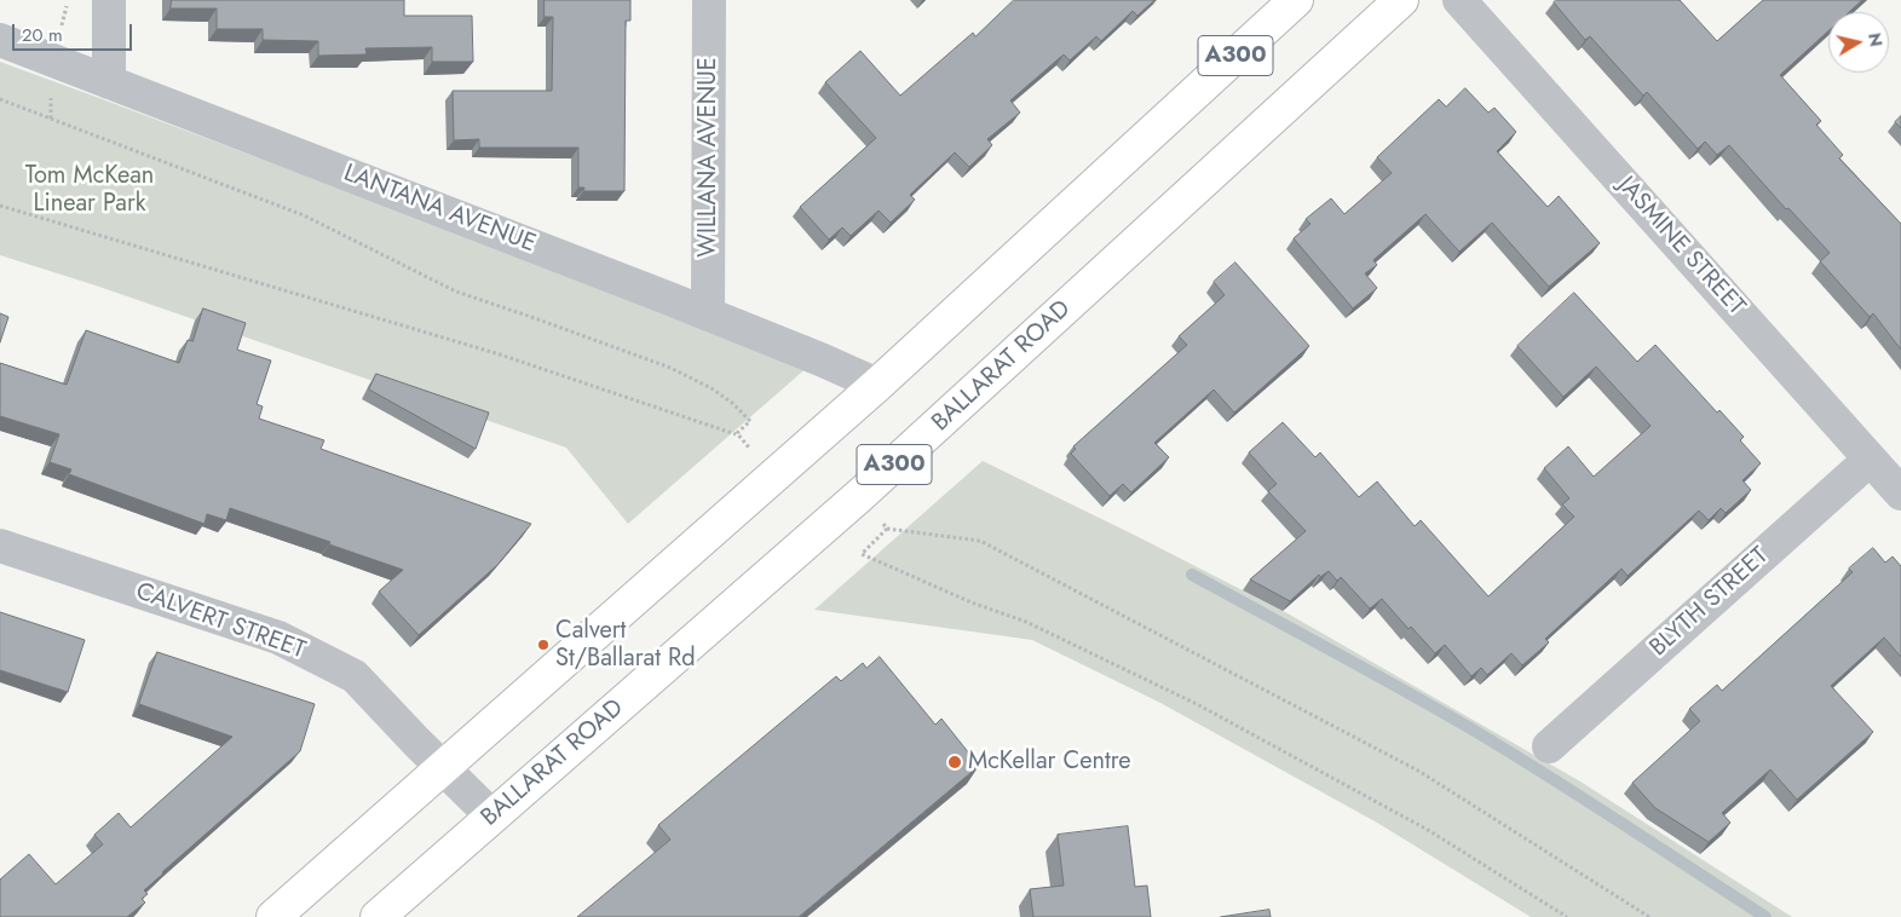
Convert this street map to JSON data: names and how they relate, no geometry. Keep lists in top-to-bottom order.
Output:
{
  "streets": {
    "highway": ["A300", "BALLARAT ROAD"],
    "street": [
      "WILLANA AVENUE",
      "LANTANA AVENUE",
      "JASMINE STREET",
      "BLYTH STREET",
      "CALVERT STREET"
    ]
  },
  "crossings": [
    ["A300", "LANTANA AVENUE"],
    ["A300", "CALVERT STREET"],
    ["WILLANA AVENUE", "LANTANA AVENUE"],
    ["JASMINE STREET", "BLYTH STREET"],
    ["BALLARAT ROAD", "CALVERT STREET"]
  ],
  "parks": ["Tom McKean Linear Park"],
  "places": ["Calvert St/Ballarat Rd", "McKellar Centre"],
  "scale_bar": "20 m",
  "north": "right"
}
